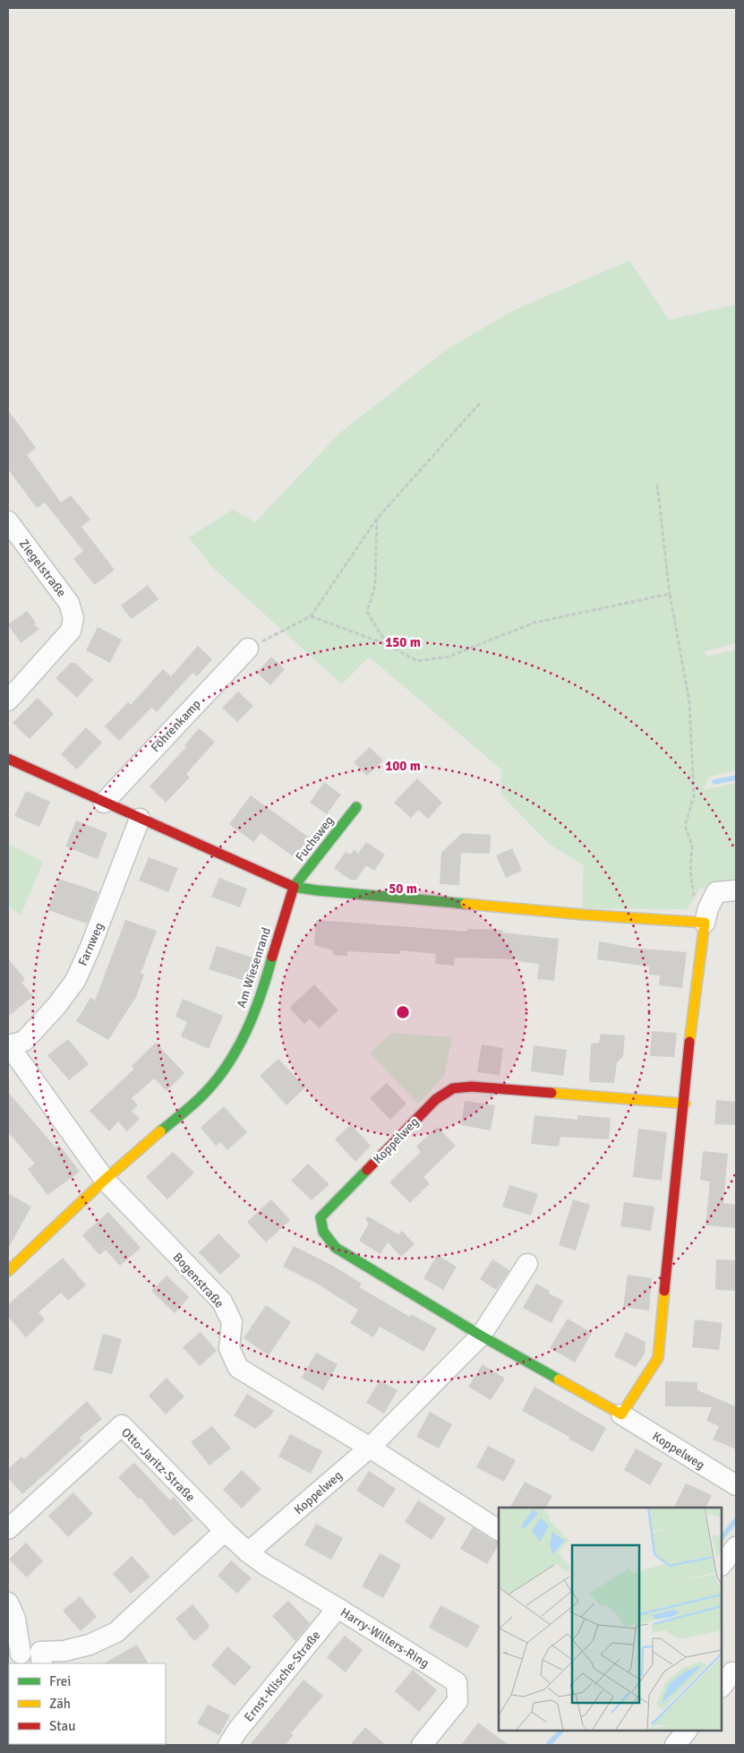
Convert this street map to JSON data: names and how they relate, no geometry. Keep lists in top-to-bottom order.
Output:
{
  "streets": {
    "street": [
      "Ziegelstraße",
      "Föhrenkamp",
      "Fuchsweg",
      "Farnweg",
      "Am Wiesenrand",
      "Koppelweg",
      "Bogenstraße",
      "Otto-Jaritz-Straße",
      "Harry-Wilters-Ring",
      "Ernst-Klische-Straße"
    ]
  },
  "crossings": [
    ["Fuchsweg", "Am Wiesenrand"],
    ["Farnweg", "Bogenstraße"],
    ["Am Wiesenrand", "Bogenstraße"],
    ["Koppelweg", "Bogenstraße"],
    ["Koppelweg", "Otto-Jaritz-Straße"],
    ["Koppelweg", "Harry-Wilters-Ring"],
    ["Otto-Jaritz-Straße", "Harry-Wilters-Ring"],
    ["Harry-Wilters-Ring", "Ernst-Klische-Straße"]
  ],
  "legend": ["Frei", "Zäh", "Stau"],
  "rings": ["150 m", "100 m", "50 m"]
}
